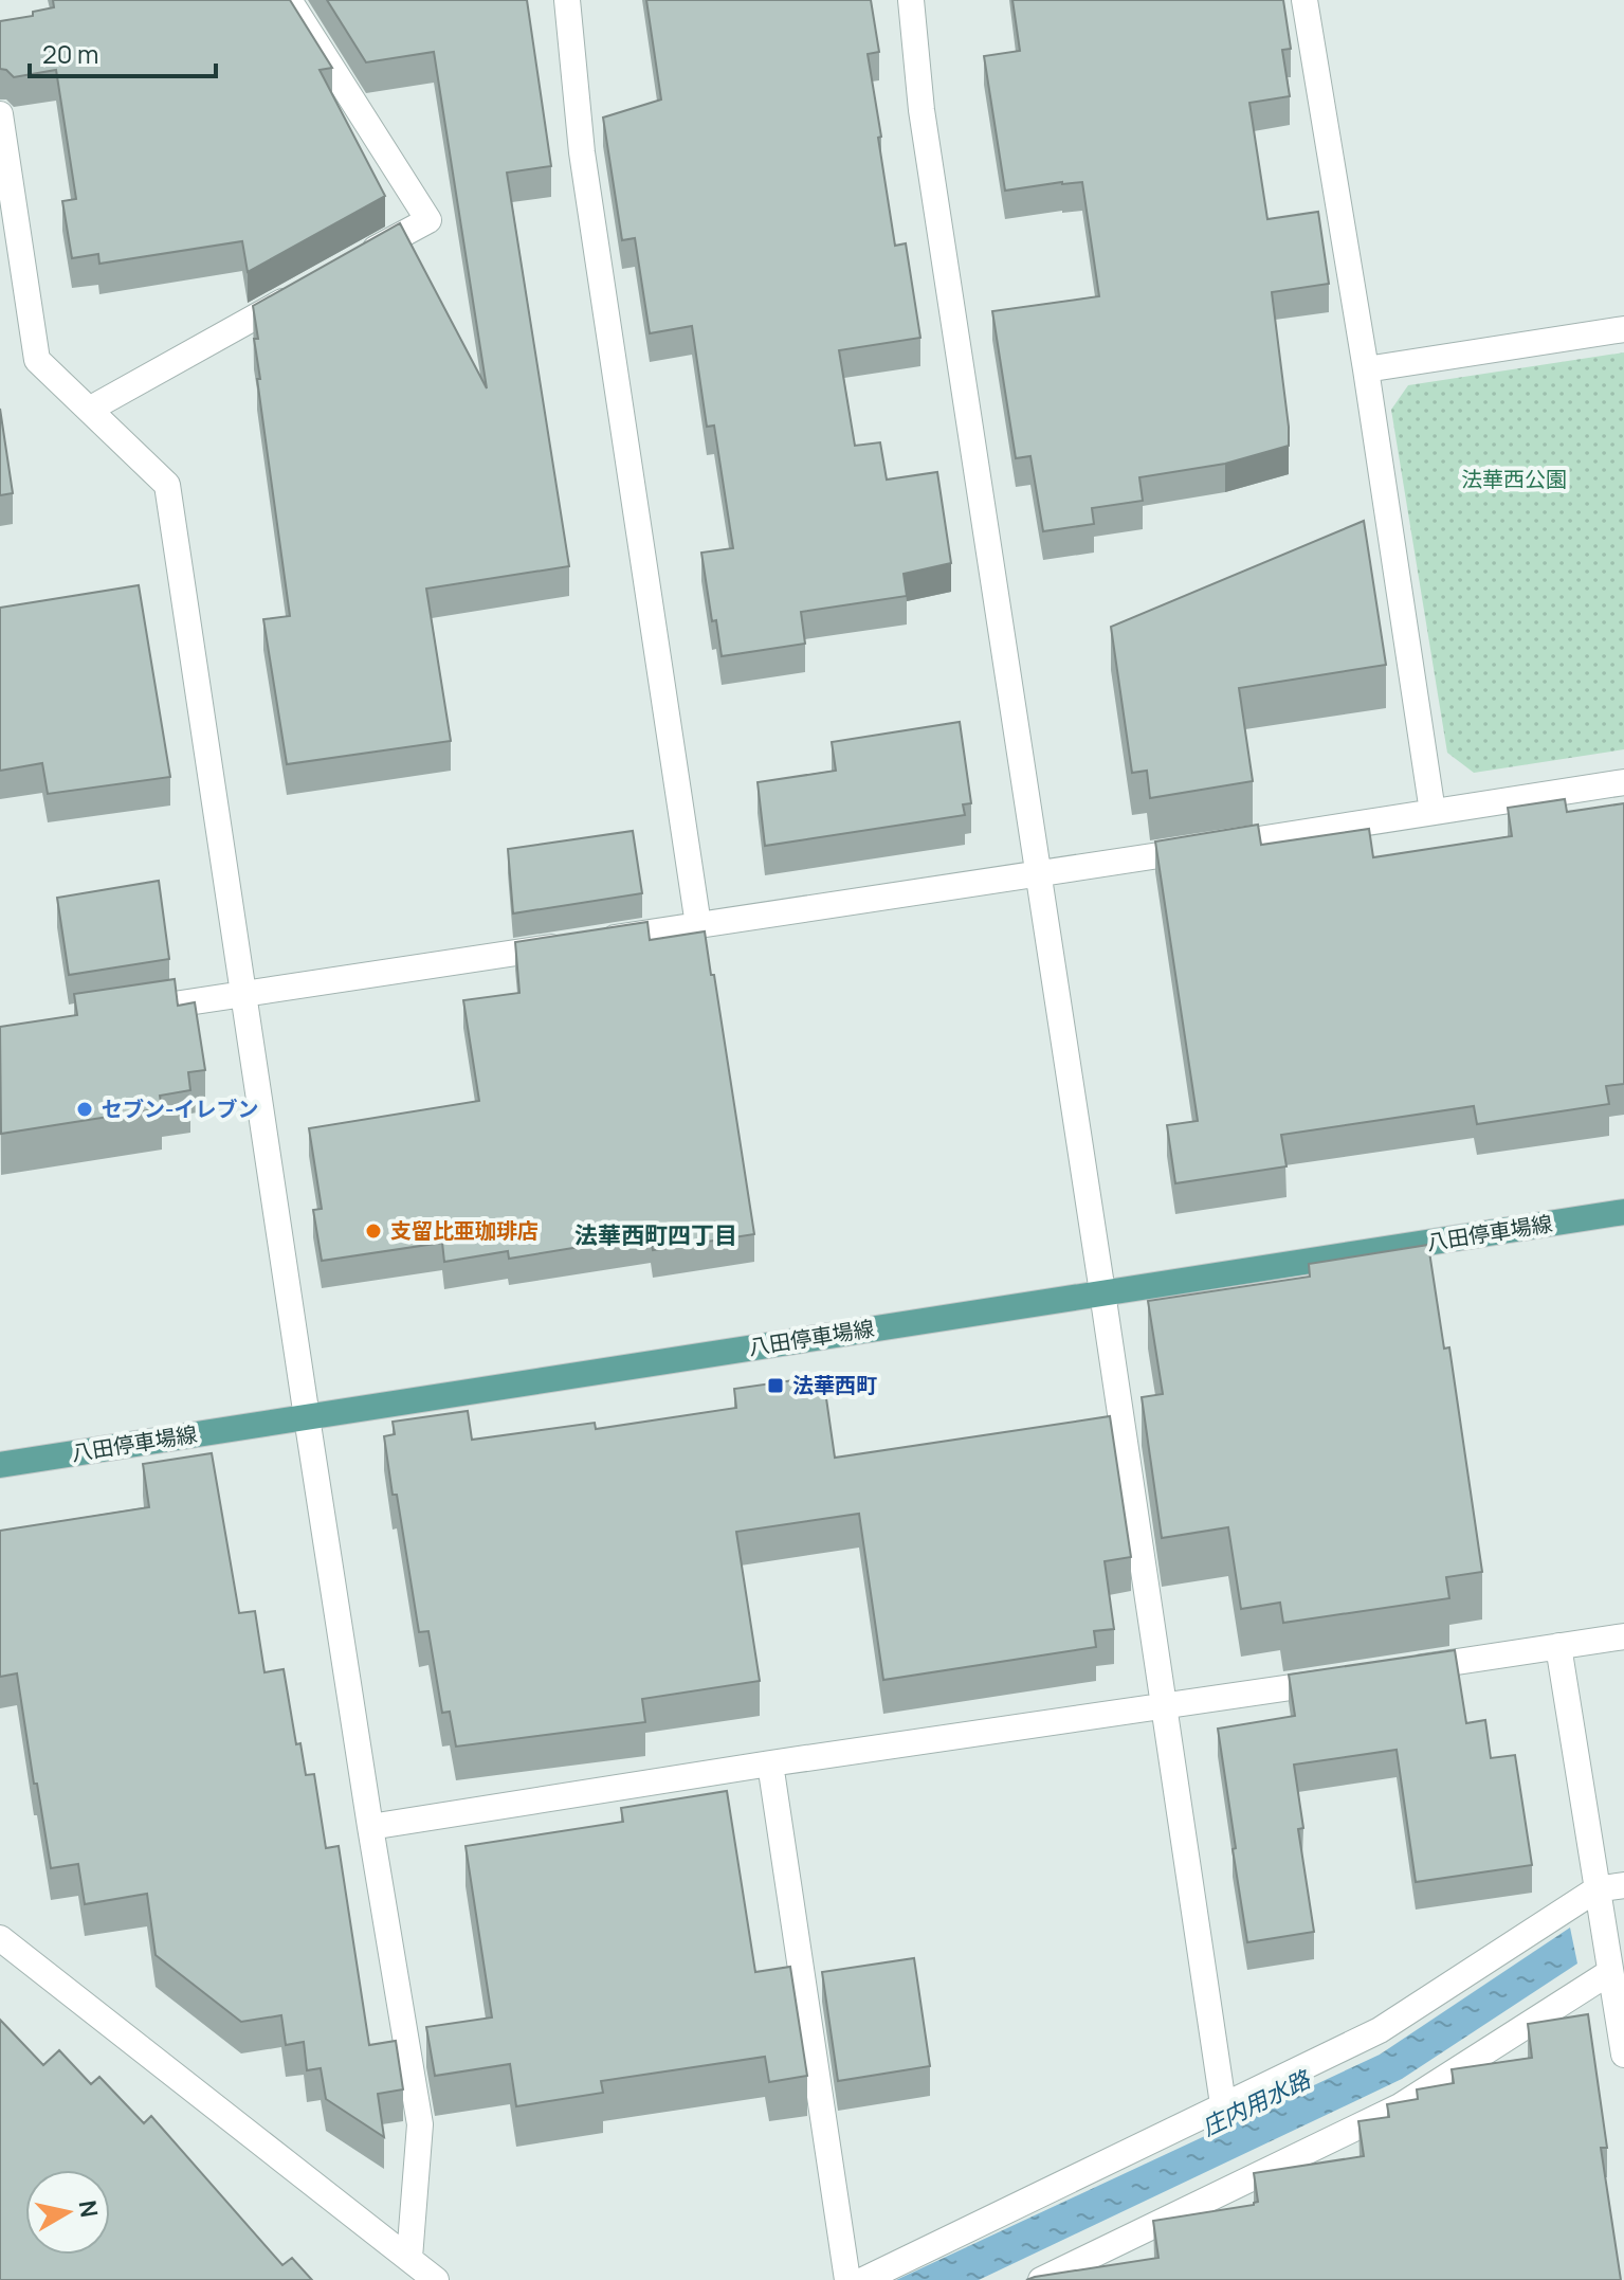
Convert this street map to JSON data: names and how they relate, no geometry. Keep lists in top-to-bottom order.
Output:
{
  "streets": {
    "main road": ["八田停車場線"]
  },
  "districts": ["法華西町四丁目"],
  "water": ["庄内用水路"],
  "parks": ["法華西公園"],
  "places": {
    "other": ["セブン-イレブン", "支留比亜珈琲店"],
    "transit": ["法華西町"]
  },
  "scale_bar": "20 m",
  "north": "right"
}
